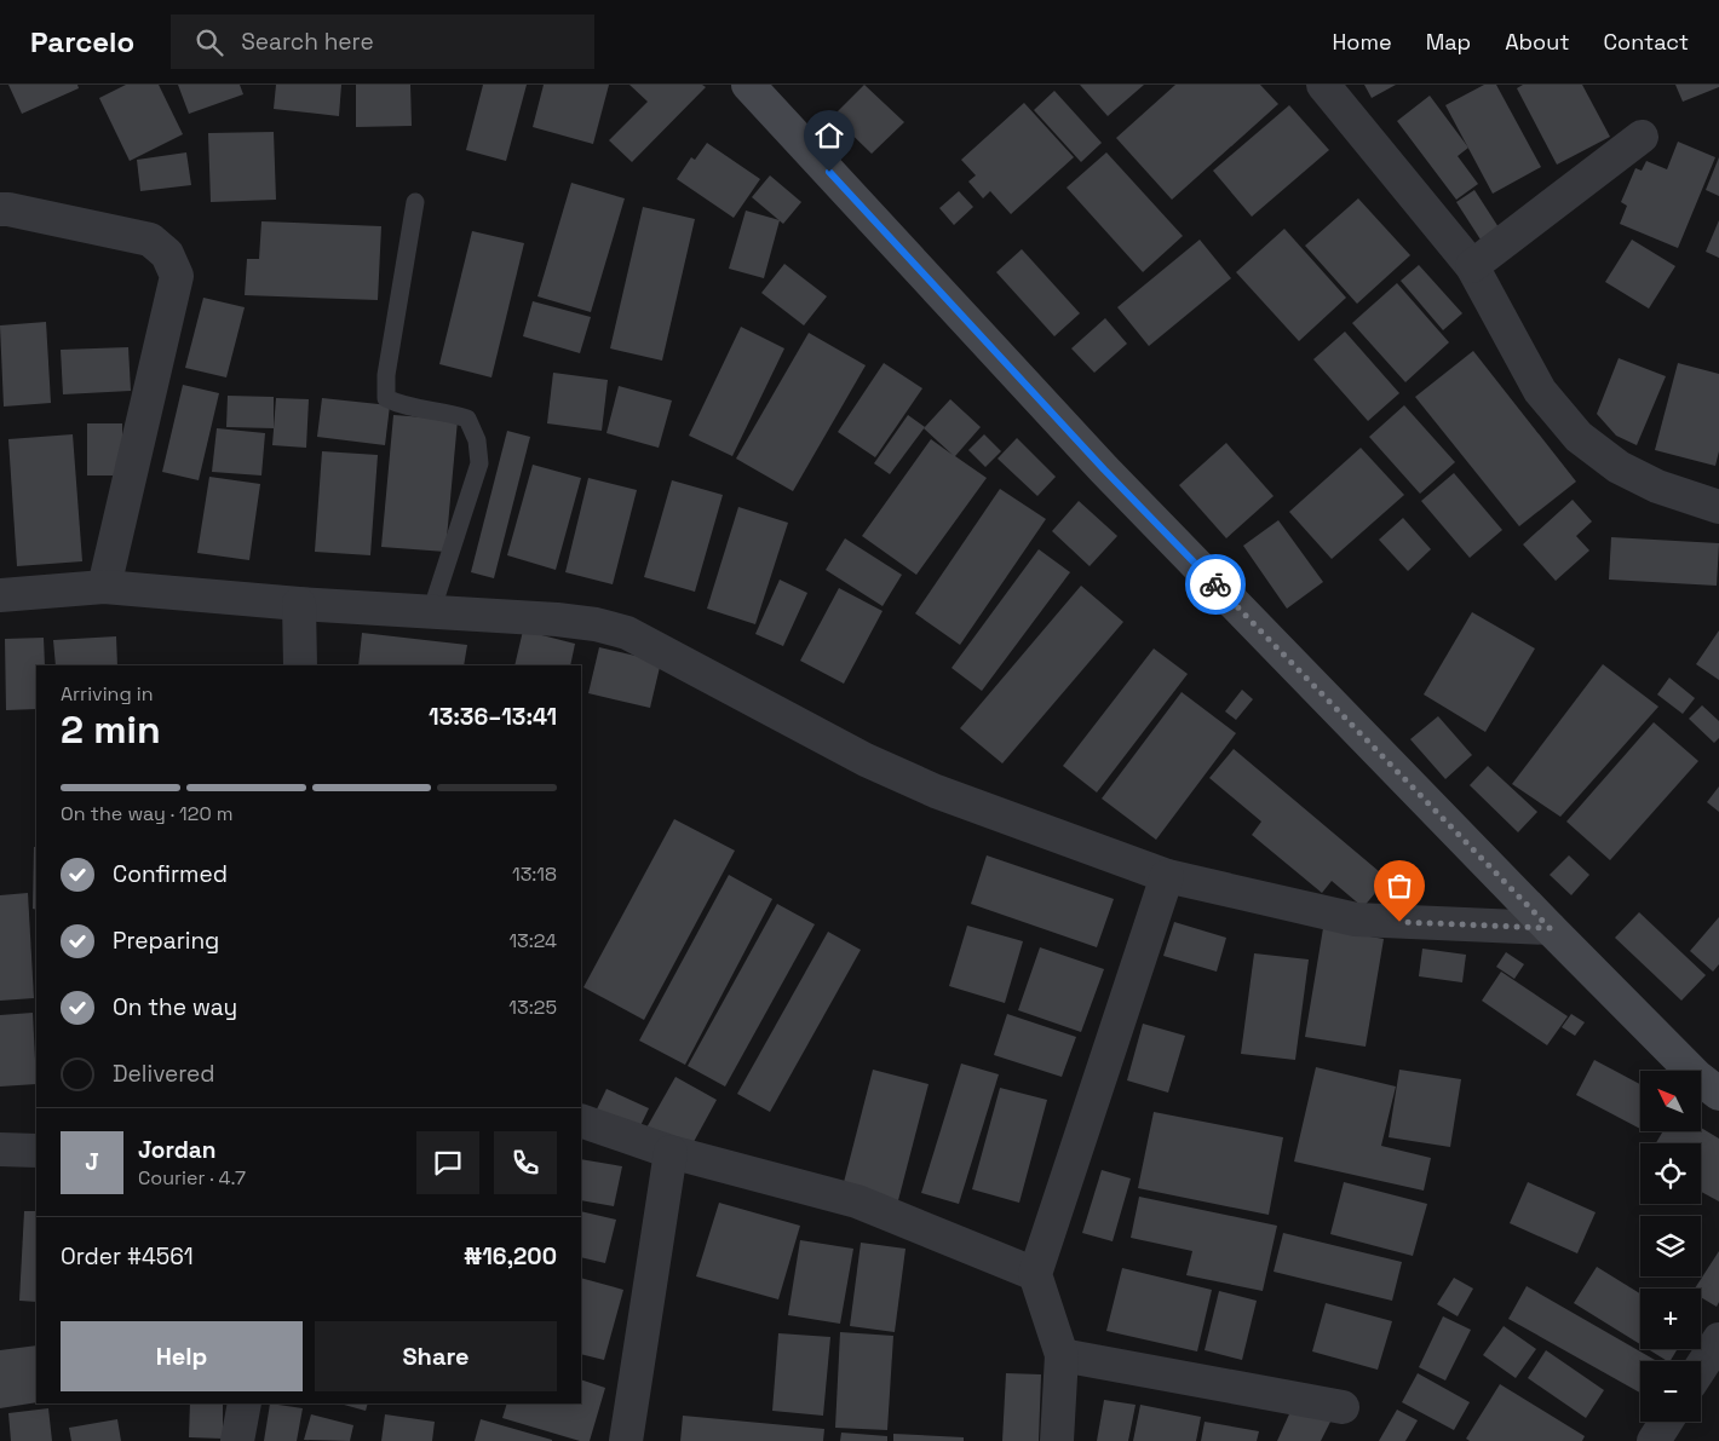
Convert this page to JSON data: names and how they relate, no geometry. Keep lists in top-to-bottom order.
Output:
{
  "north": "top left",
  "page": {
    "header": "Parcelo",
    "search": "Search here",
    "nav": [
      "Home",
      "Map",
      "About",
      "Contact"
    ],
    "heading": ["2 min", "Arriving in", "13:36–13:41"],
    "panel": [
      "Jordan",
      "Courier · 4.7",
      "Order #4561",
      "₦16,200"
    ],
    "bar": "On the way · 120 m",
    "list": [
      ["Confirmed", "13:18"],
      ["Preparing", "13:24"],
      ["On the way", "13:25"],
      "Delivered"
    ],
    "map_buttons": ["+", "−"],
    "round": "J",
    "buttons": ["Help", "Share"]
  }
}
